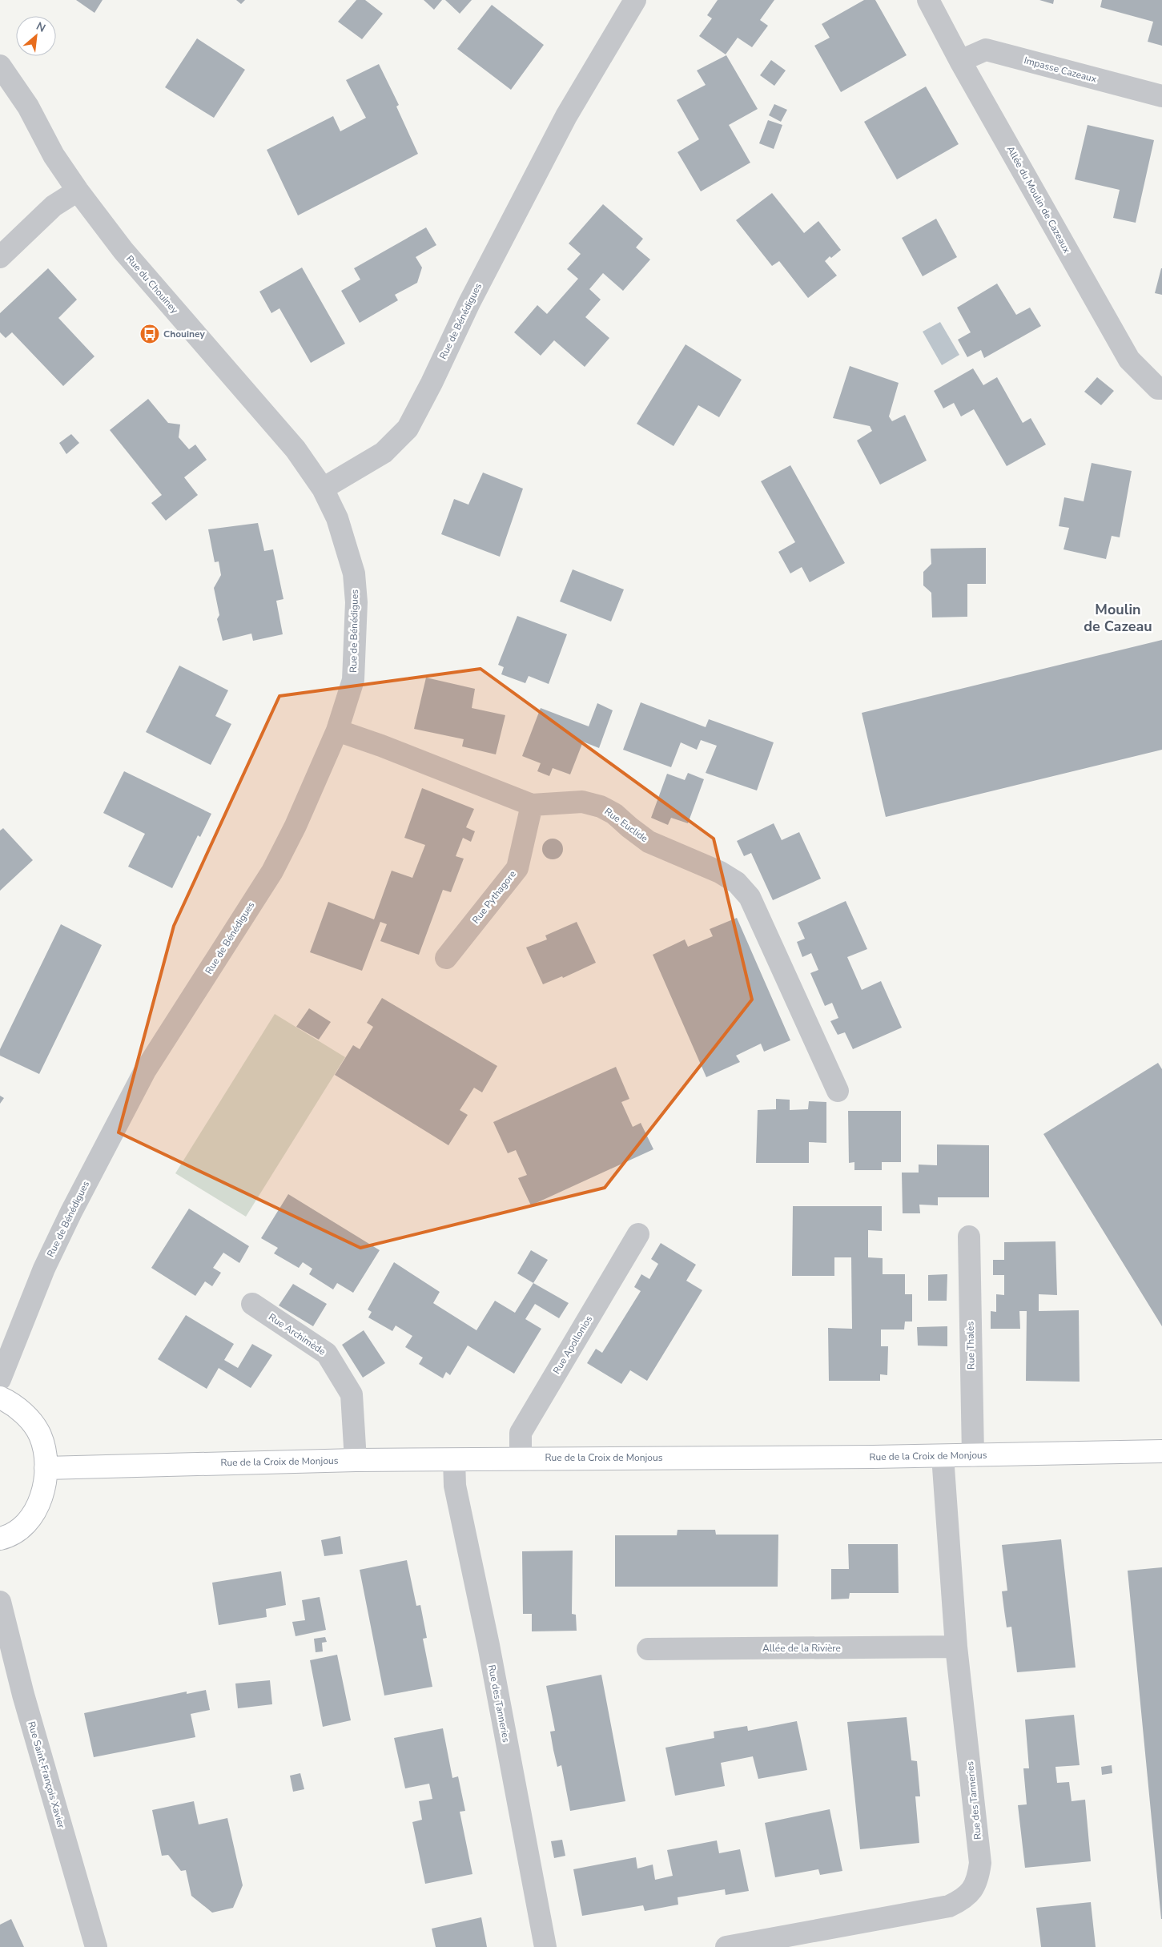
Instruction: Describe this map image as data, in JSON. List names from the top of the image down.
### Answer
{
  "streets": {
    "main road": ["Rue de la Croix de Monjous"],
    "street": [
      "Impasse Cazeaux",
      "Allée du Moulin de Cazeaux",
      "Rue du Chouiney",
      "Rue de Bénédigues",
      "Rue Euclide",
      "Rue Pythagore",
      "Rue Archimède",
      "Rue Apollonios",
      "Rue Thalès",
      "Allée de la Rivière",
      "Rue des Tanneries",
      "Rue Saint-François Xavier"
    ]
  },
  "crossings": [
    ["Impasse Cazeaux", "Allée du Moulin de Cazeaux"],
    ["Rue du Chouiney", "Rue de Bénédigues"],
    ["Rue de Bénédigues", "Rue Euclide"],
    ["Rue Euclide", "Rue Pythagore"],
    ["Rue Archimède", "Rue de la Croix de Monjous"],
    ["Rue Apollonios", "Rue de la Croix de Monjous"],
    ["Rue Thalès", "Rue de la Croix de Monjous"],
    ["Rue de la Croix de Monjous", "Rue des Tanneries"],
    ["Allée de la Rivière", "Rue des Tanneries"]
  ],
  "districts": ["Moulin de Cazeau"],
  "places": {
    "bus stop": ["Chouiney"]
  },
  "north": "top right"
}
